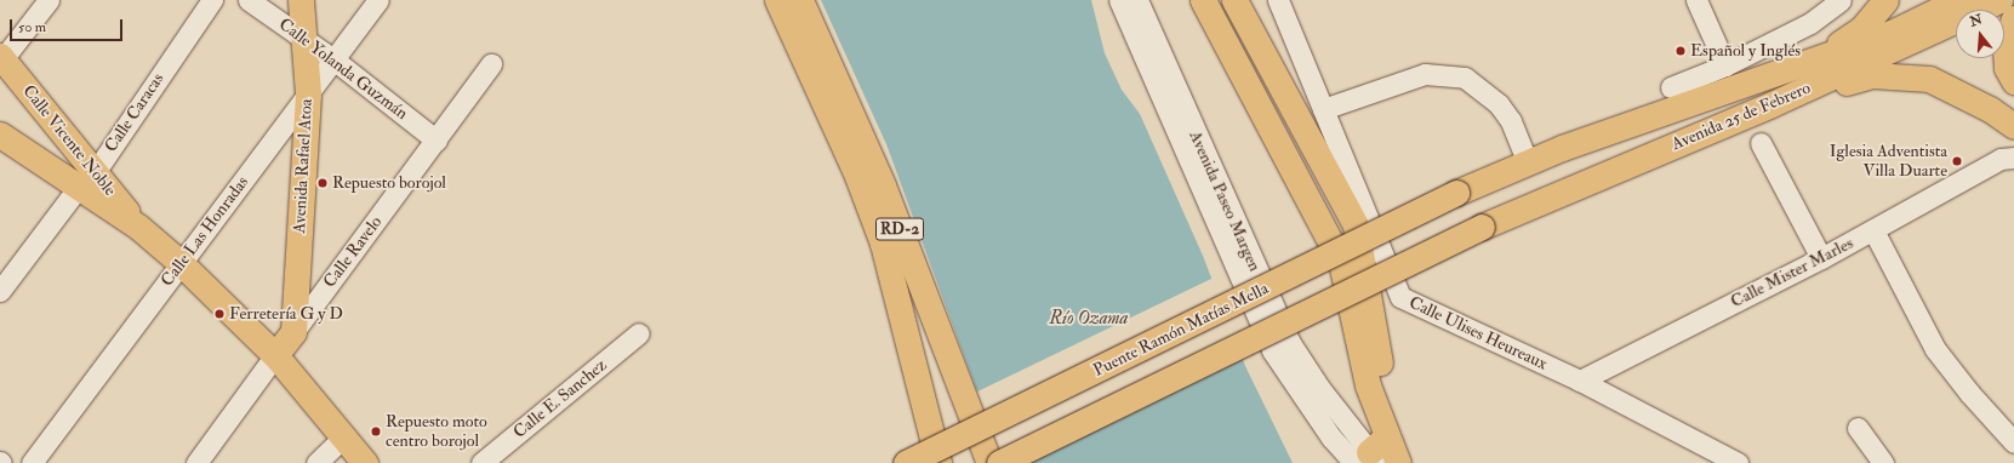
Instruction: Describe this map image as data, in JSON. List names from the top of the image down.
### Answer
{
  "streets": {
    "main road": [
      "Avenida 25 de Febrero",
      "Calle Vicente Noble",
      "Avenida Rafael Atoa",
      "RD-2",
      "Calle Ravelo",
      "Puente Ramón Matías Mella"
    ],
    "street": [
      "Calle Yolanda Guzmán",
      "Calle Caracas",
      "Avenida Paseo Margen",
      "Calle Las Honradas",
      "Calle Mister Marles",
      "Calle Ulises Heureaux",
      "Calle E. Sanchez"
    ]
  },
  "crossings": [
    ["Calle Yolanda Guzmán", "Avenida Rafael Atoa"],
    ["Calle Yolanda Guzmán", "Calle Las Honradas"],
    ["Calle Yolanda Guzmán", "Calle Ravelo"],
    ["Calle Caracas", "Calle Vicente Noble"],
    ["Avenida 25 de Febrero", "Puente Ramón Matías Mella"],
    ["Avenida Rafael Atoa", "Calle Las Honradas"],
    ["Avenida Rafael Atoa", "Calle Ravelo"],
    ["Calle Mister Marles", "Calle Ulises Heureaux"]
  ],
  "water": ["Río Ozama"],
  "places": [
    "Español y Inglés",
    "Iglesia Adventista Villa Duarte",
    "Repuesto borojol",
    "Ferretería G y D",
    "Repuesto moto centro borojol"
  ],
  "scale_bar": "50 m",
  "north": "top"
}
